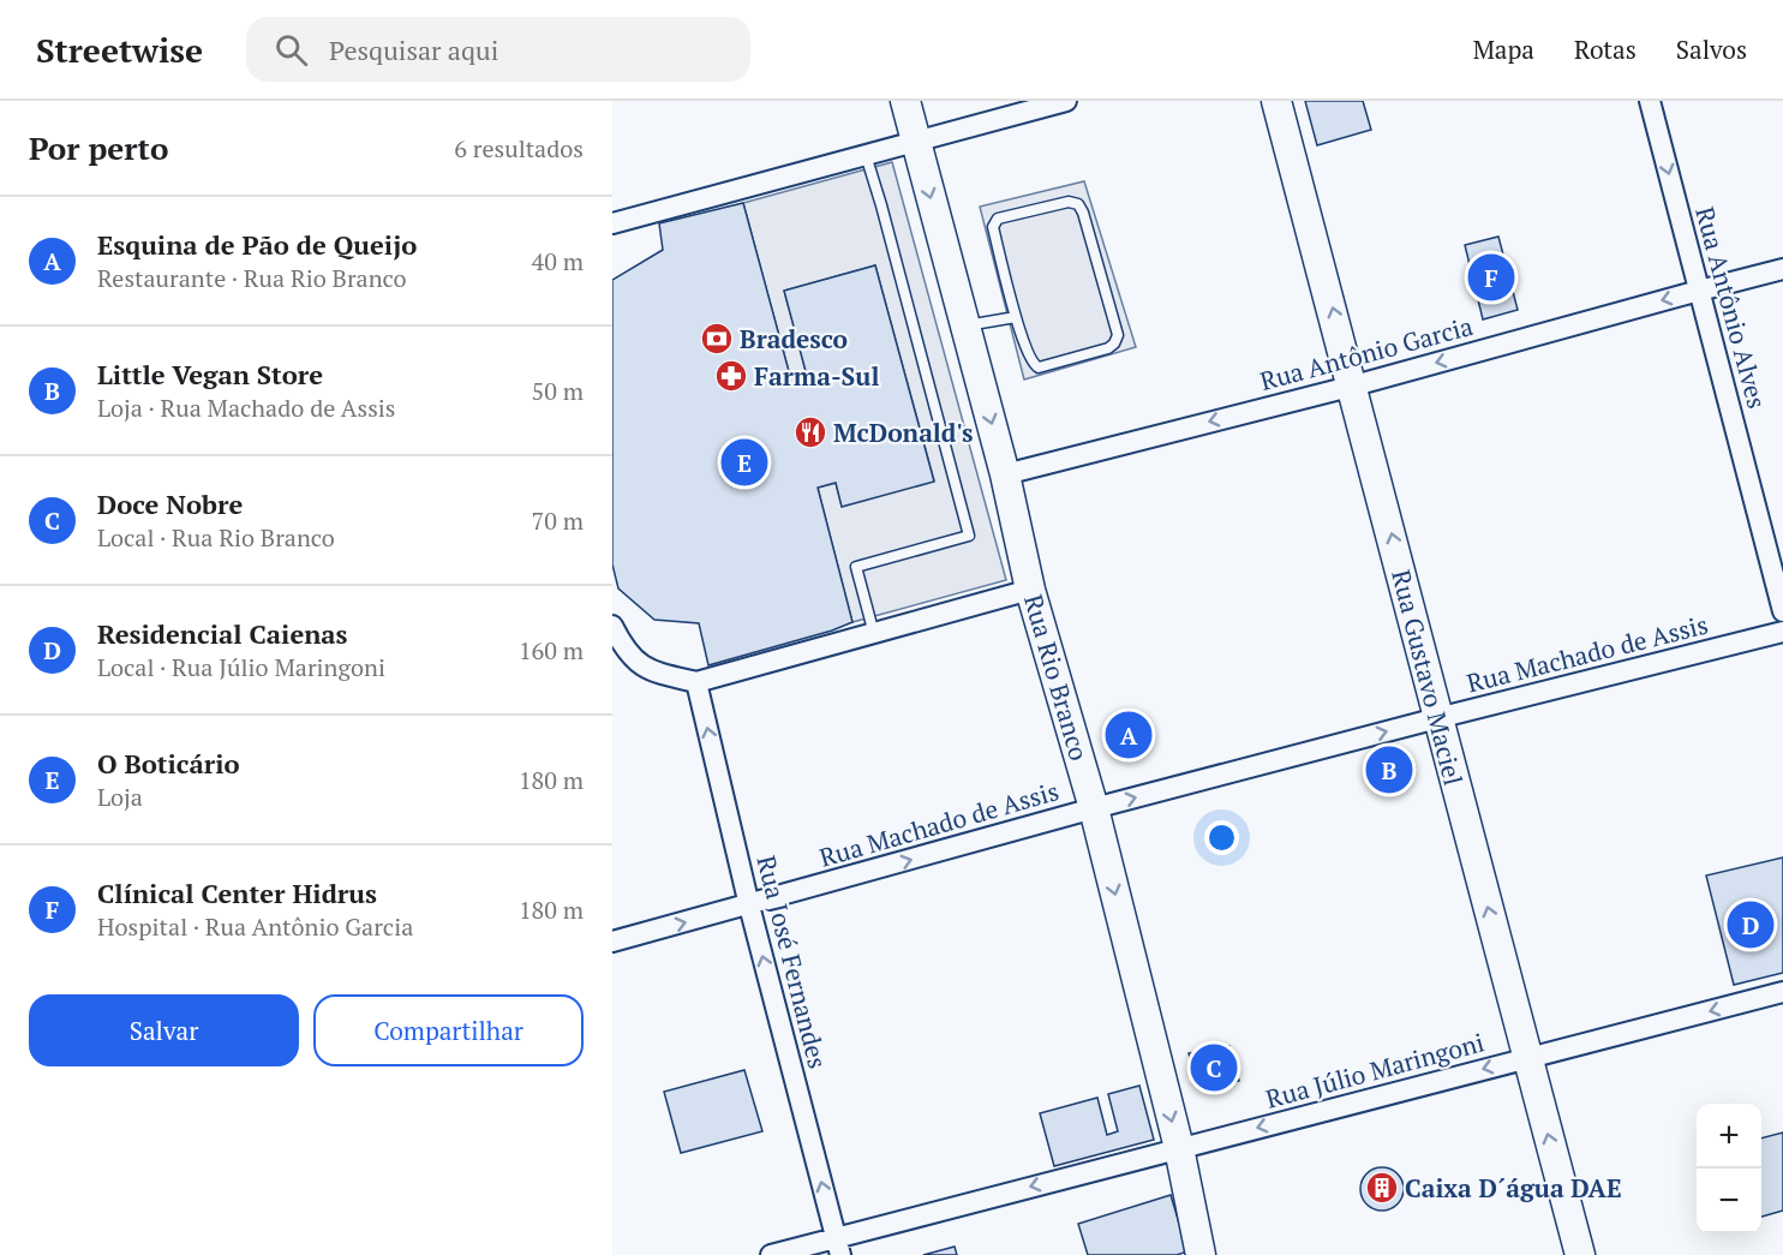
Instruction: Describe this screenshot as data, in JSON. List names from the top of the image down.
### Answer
{
  "streets": {
    "street": [
      "Rua Antônio Alves",
      "Rua Antônio Garcia",
      "Rua Machado de Assis",
      "Rua Rio Branco",
      "Rua Gustavo Maciel",
      "Rua José Fernandes",
      "Rua Júlio Maringoni"
    ]
  },
  "crossings": [
    ["Rua Antônio Alves", "Rua Antônio Garcia"],
    ["Rua Antônio Garcia", "Rua Rio Branco"],
    ["Rua Antônio Garcia", "Rua Gustavo Maciel"],
    ["Rua Machado de Assis", "Rua Rio Branco"],
    ["Rua Machado de Assis", "Rua Gustavo Maciel"],
    ["Rua Machado de Assis", "Rua José Fernandes"],
    ["Rua Rio Branco", "Rua Júlio Maringoni"],
    ["Rua Gustavo Maciel", "Rua Júlio Maringoni"],
    ["Rua José Fernandes", "Rua Júlio Maringoni"]
  ],
  "one_way": [
    "Rua Antônio Alves",
    "Rua Antônio Garcia",
    "Rua Machado de Assis",
    "Rua Rio Branco",
    "Rua Gustavo Maciel",
    "Rua José Fernandes",
    "Rua Júlio Maringoni"
  ],
  "places": {
    "bank": ["Bradesco"],
    "pharmacy": ["Farma-Sul"],
    "restaurant": ["McDonald's"],
    "building": ["Caixa D´água DAE"]
  },
  "page": {
    "header": "Streetwise",
    "search": "Pesquisar aqui",
    "nav": ["Mapa", "Rotas", "Salvos"],
    "heading": ["Por perto", "6 resultados"],
    "list": [
      {
        "mark": "A",
        "name": "Esquina de Pão de Queijo",
        "note": "Restaurante · Rua Rio Branco",
        "value": "40 m"
      },
      {
        "mark": "B",
        "name": "Little Vegan Store",
        "note": "Loja · Rua Machado de Assis",
        "value": "50 m"
      },
      {
        "mark": "C",
        "name": "Doce Nobre",
        "note": "Local · Rua Rio Branco",
        "value": "70 m"
      },
      {
        "mark": "D",
        "name": "Residencial Caienas",
        "note": "Local · Rua Júlio Maringoni",
        "value": "160 m"
      },
      {
        "mark": "E",
        "name": "O Boticário",
        "note": "Loja",
        "value": "180 m"
      },
      {
        "mark": "F",
        "name": "Clínical Center Hidrus",
        "note": "Hospital · Rua Antônio Garcia",
        "value": "180 m"
      }
    ],
    "pins": [
      "F",
      "E",
      "A",
      "B",
      "D",
      "C"
    ],
    "buttons": ["Salvar", "Compartilhar"],
    "map_buttons": ["+", "−"]
  }
}
